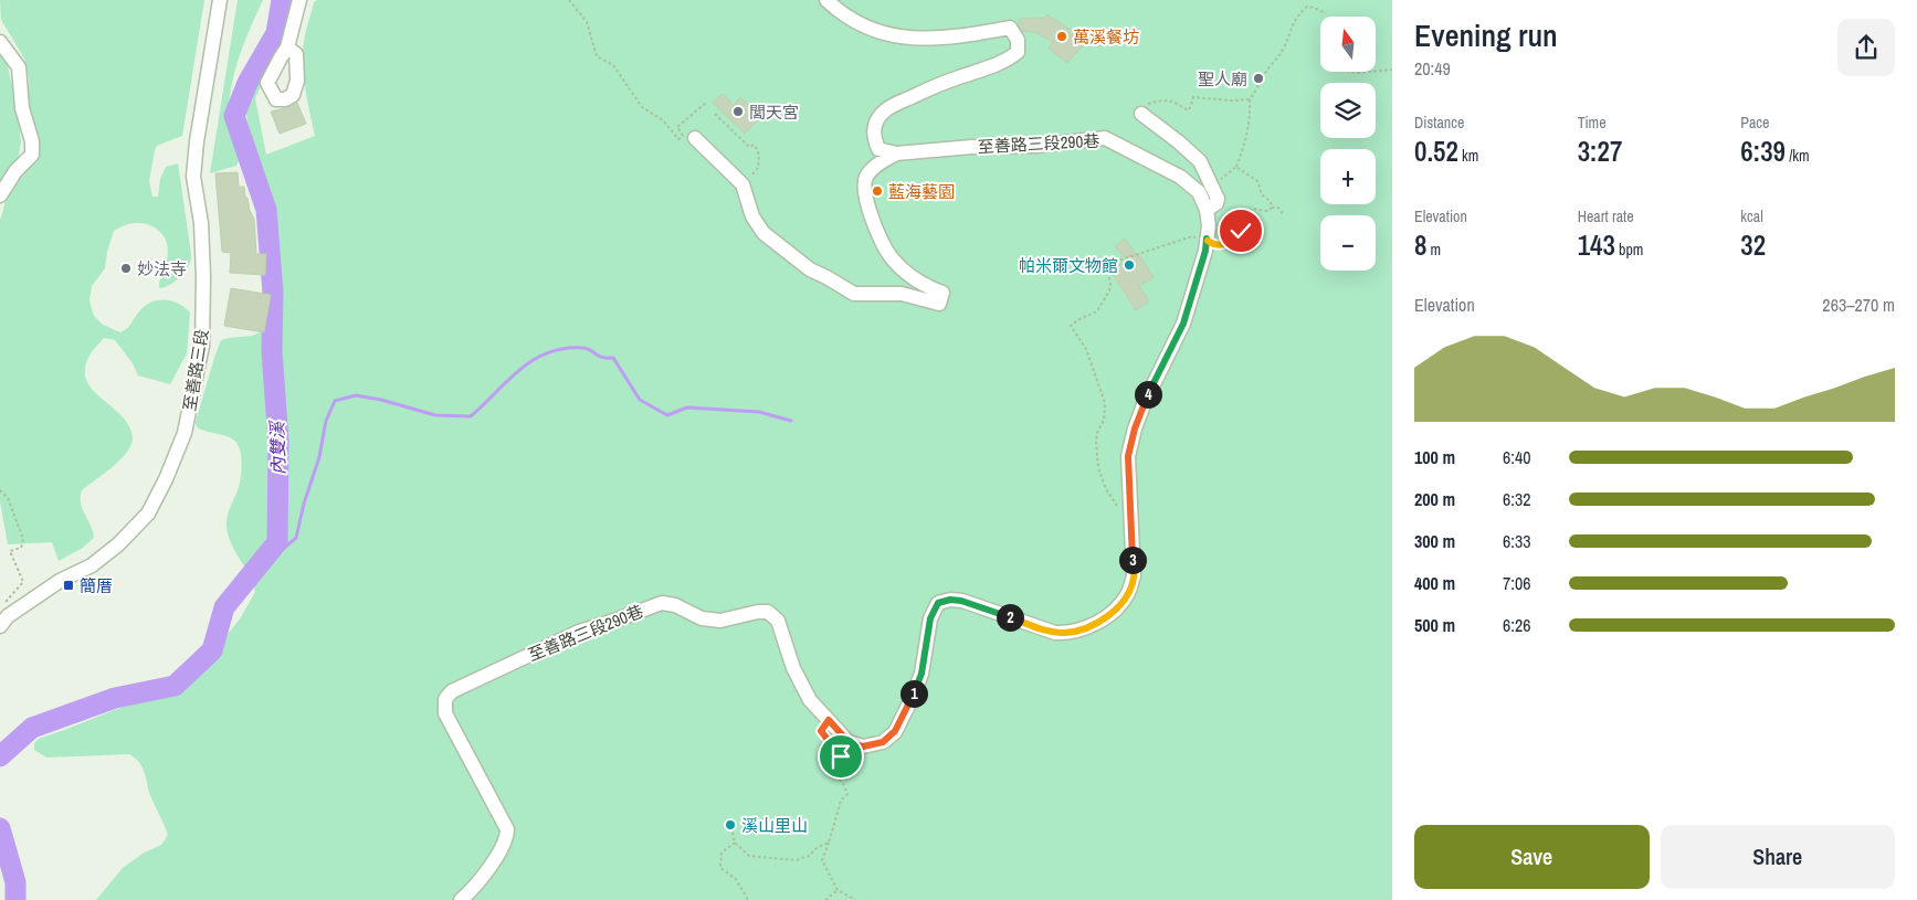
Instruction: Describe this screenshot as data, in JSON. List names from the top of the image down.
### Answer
{
  "streets": {
    "street": ["至善路三段290巷", "至善路三段"]
  },
  "water": ["內雙溪"],
  "places": {
    "other": [
      "萬溪餐坊",
      "聖人廟",
      "閭天宮",
      "藍海藝園",
      "帕米爾文物館",
      "妙法寺",
      "溪山里山"
    ],
    "transit": ["簡厝"]
  },
  "north": "top",
  "page": {
    "heading": ["Evening run", "20:49"],
    "map_buttons": ["+", "−"],
    "stats": [
      ["Distance", "0.52 km"],
      ["Time", "3:27"],
      ["Pace", "6:39 /km"],
      ["Elevation", "8 m"],
      ["Heart rate", "143 bpm"],
      ["kcal", "32"]
    ],
    "chart": ["Elevation", "263–270 m"],
    "pins": [
      "4",
      "3",
      "2",
      "1"
    ],
    "list": [
      {
        "name": "100 m",
        "note": "6:40"
      },
      {
        "name": "200 m",
        "note": "6:32"
      },
      {
        "name": "300 m",
        "note": "6:33"
      },
      {
        "name": "400 m",
        "note": "7:06"
      },
      {
        "name": "500 m",
        "note": "6:26"
      }
    ],
    "buttons": ["Save", "Share"]
  }
}
